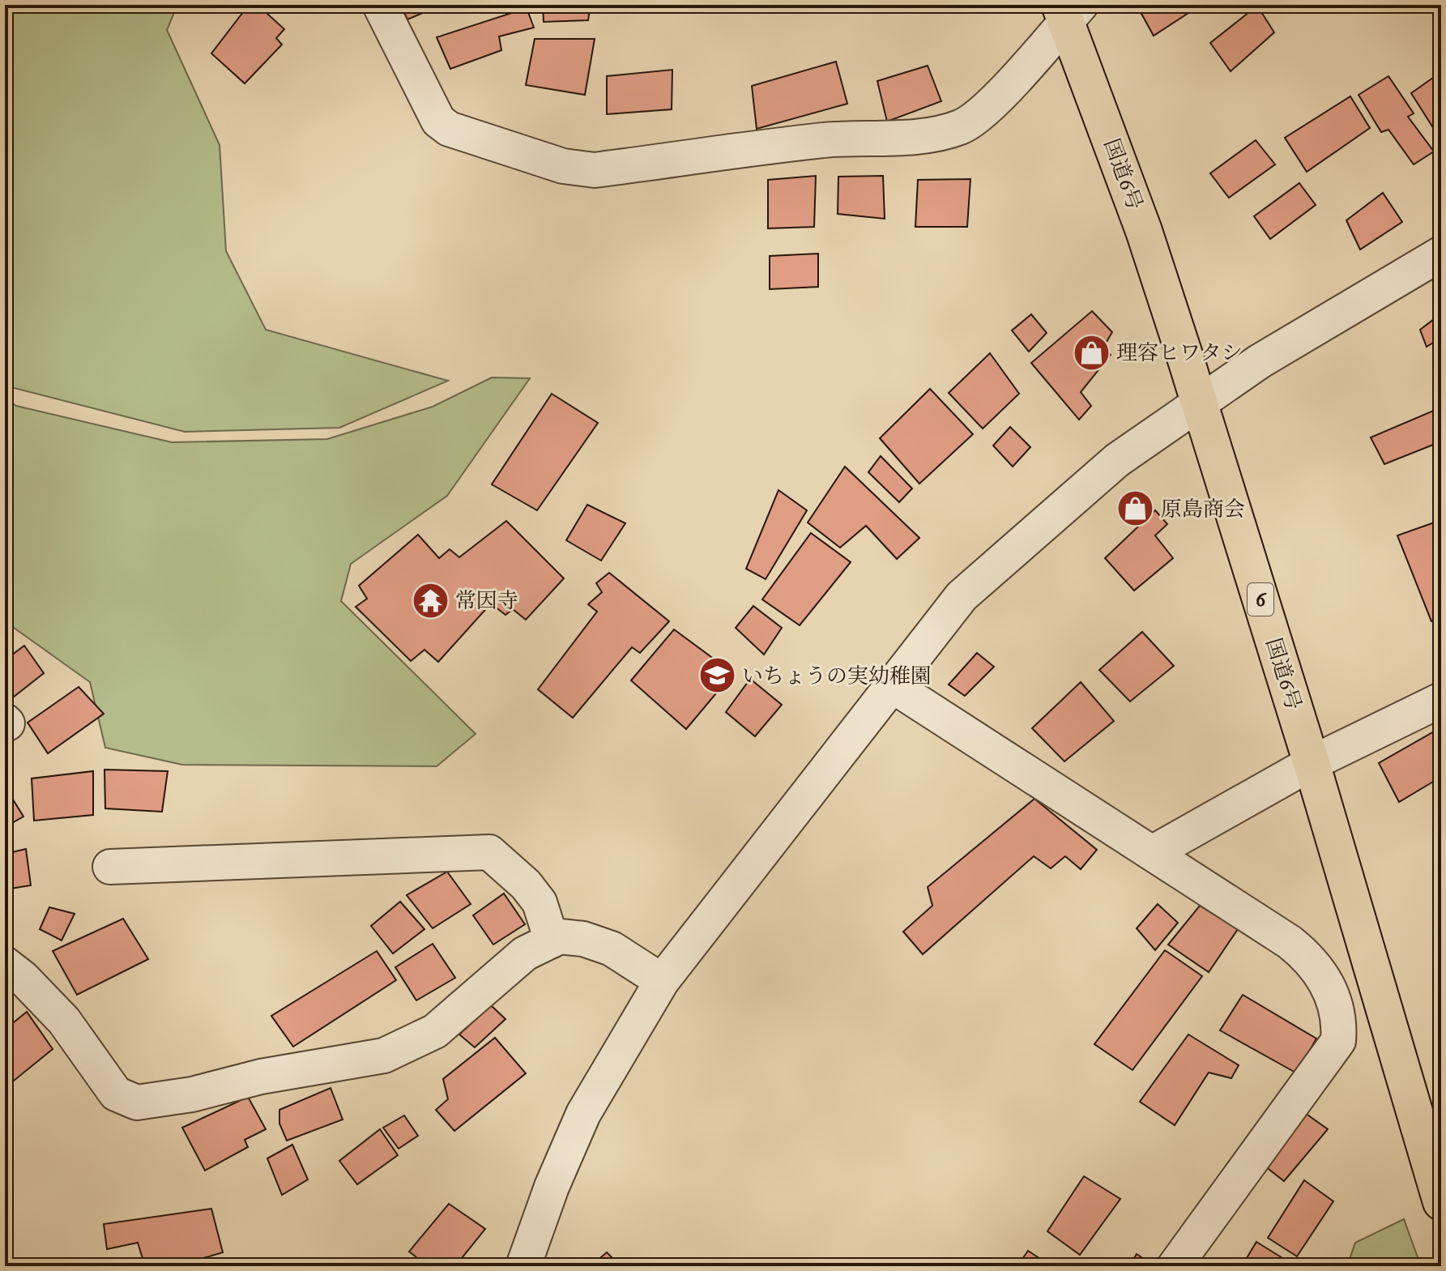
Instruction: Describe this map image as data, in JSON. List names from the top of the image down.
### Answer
{
  "streets": {
    "highway": ["国道6号", "6"]
  },
  "places": {
    "shop": ["理容ヒワタシ", "原島商会"],
    "temple": ["常因寺"],
    "school or university": ["いちょうの実幼稚園"]
  }
}
